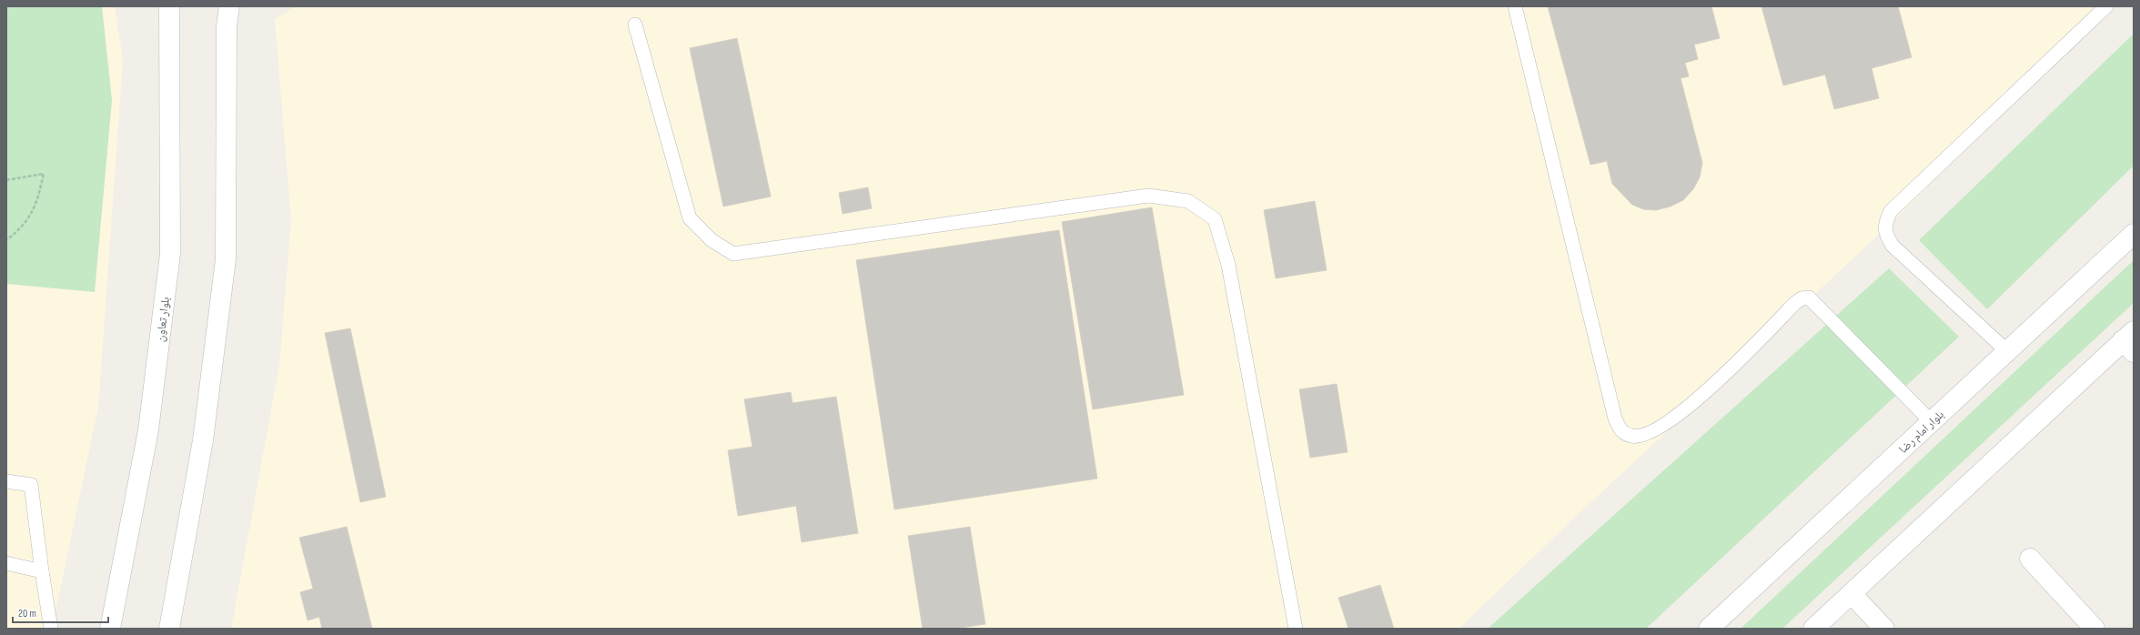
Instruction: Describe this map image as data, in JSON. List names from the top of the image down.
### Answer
{
  "streets": {
    "main road": ["بلوار تعاون", "بلوار امام رضا"]
  },
  "scale_bar": "20 m"
}
